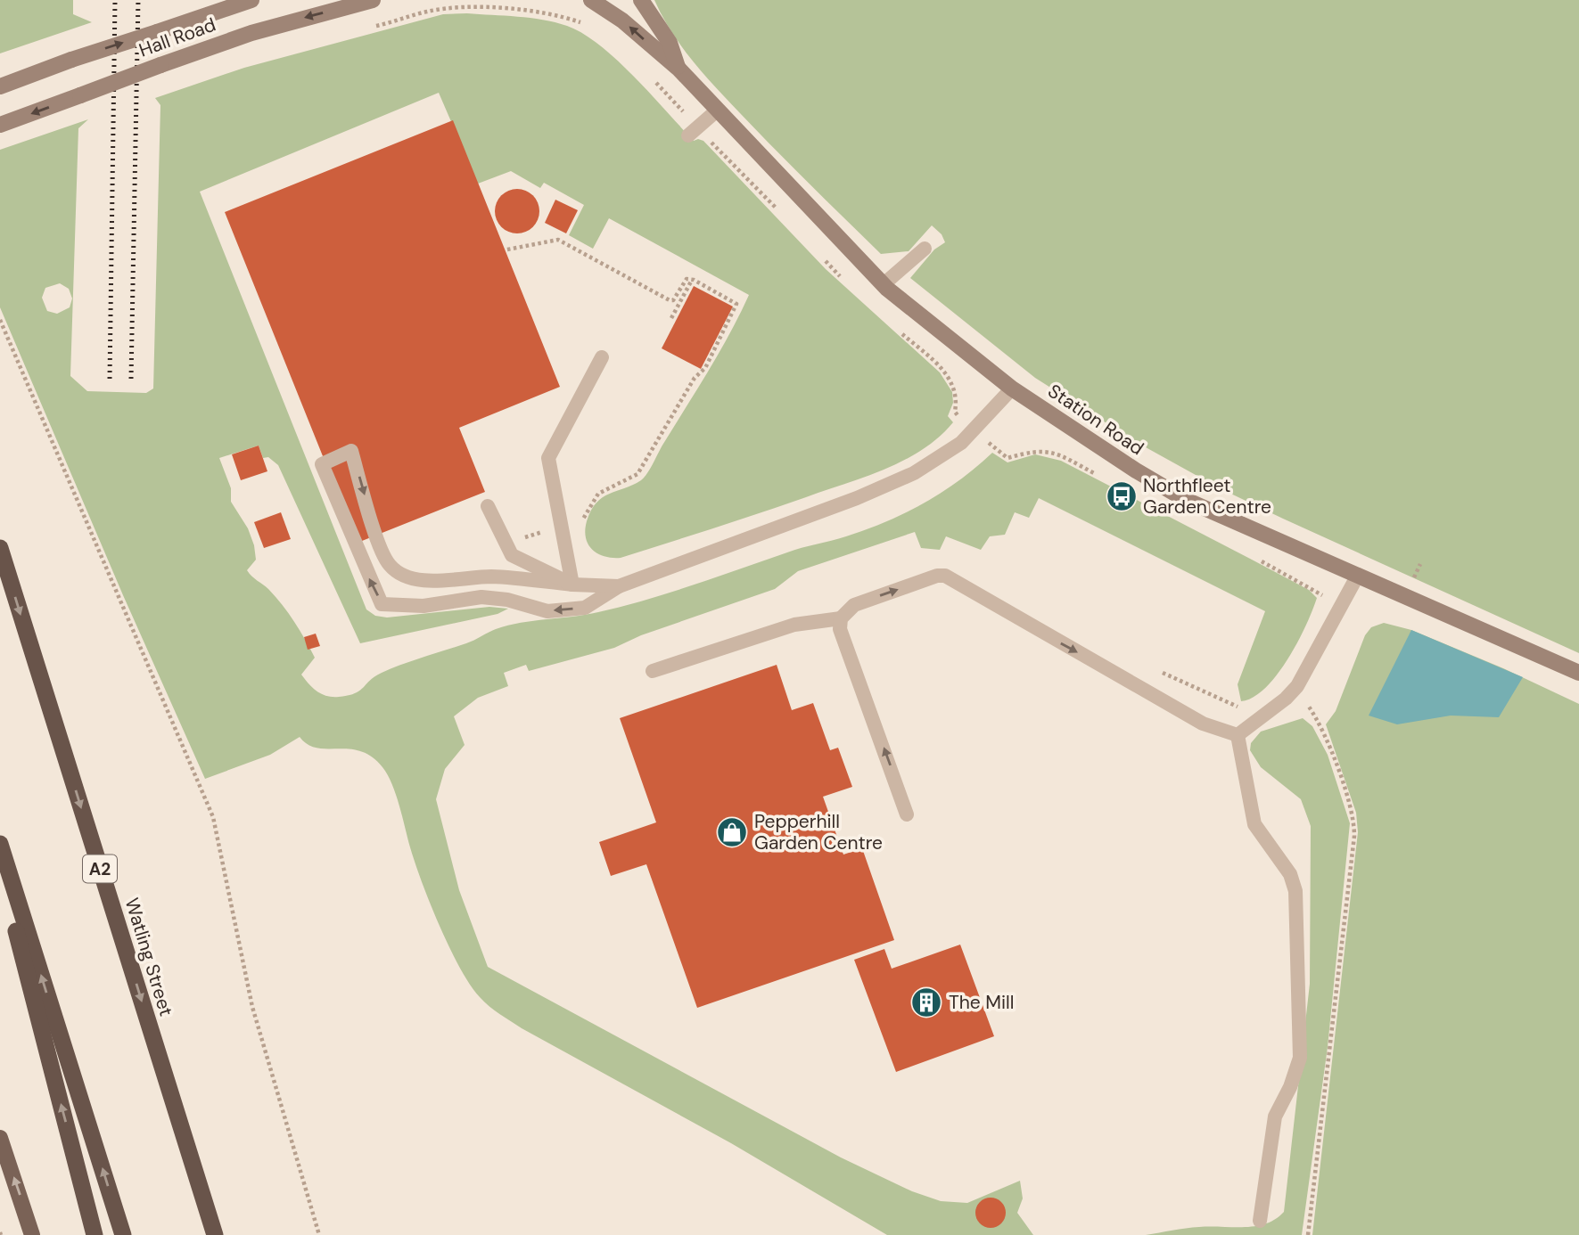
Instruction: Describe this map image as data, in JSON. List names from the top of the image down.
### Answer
{
  "streets": {
    "highway": ["A2", "Watling Street"],
    "main road": ["Hall Road", "Station Road"]
  },
  "places": {
    "bus stop": ["Northfleet Garden Centre"],
    "shop": ["Pepperhill Garden Centre"],
    "building": ["The Mill"]
  }
}
